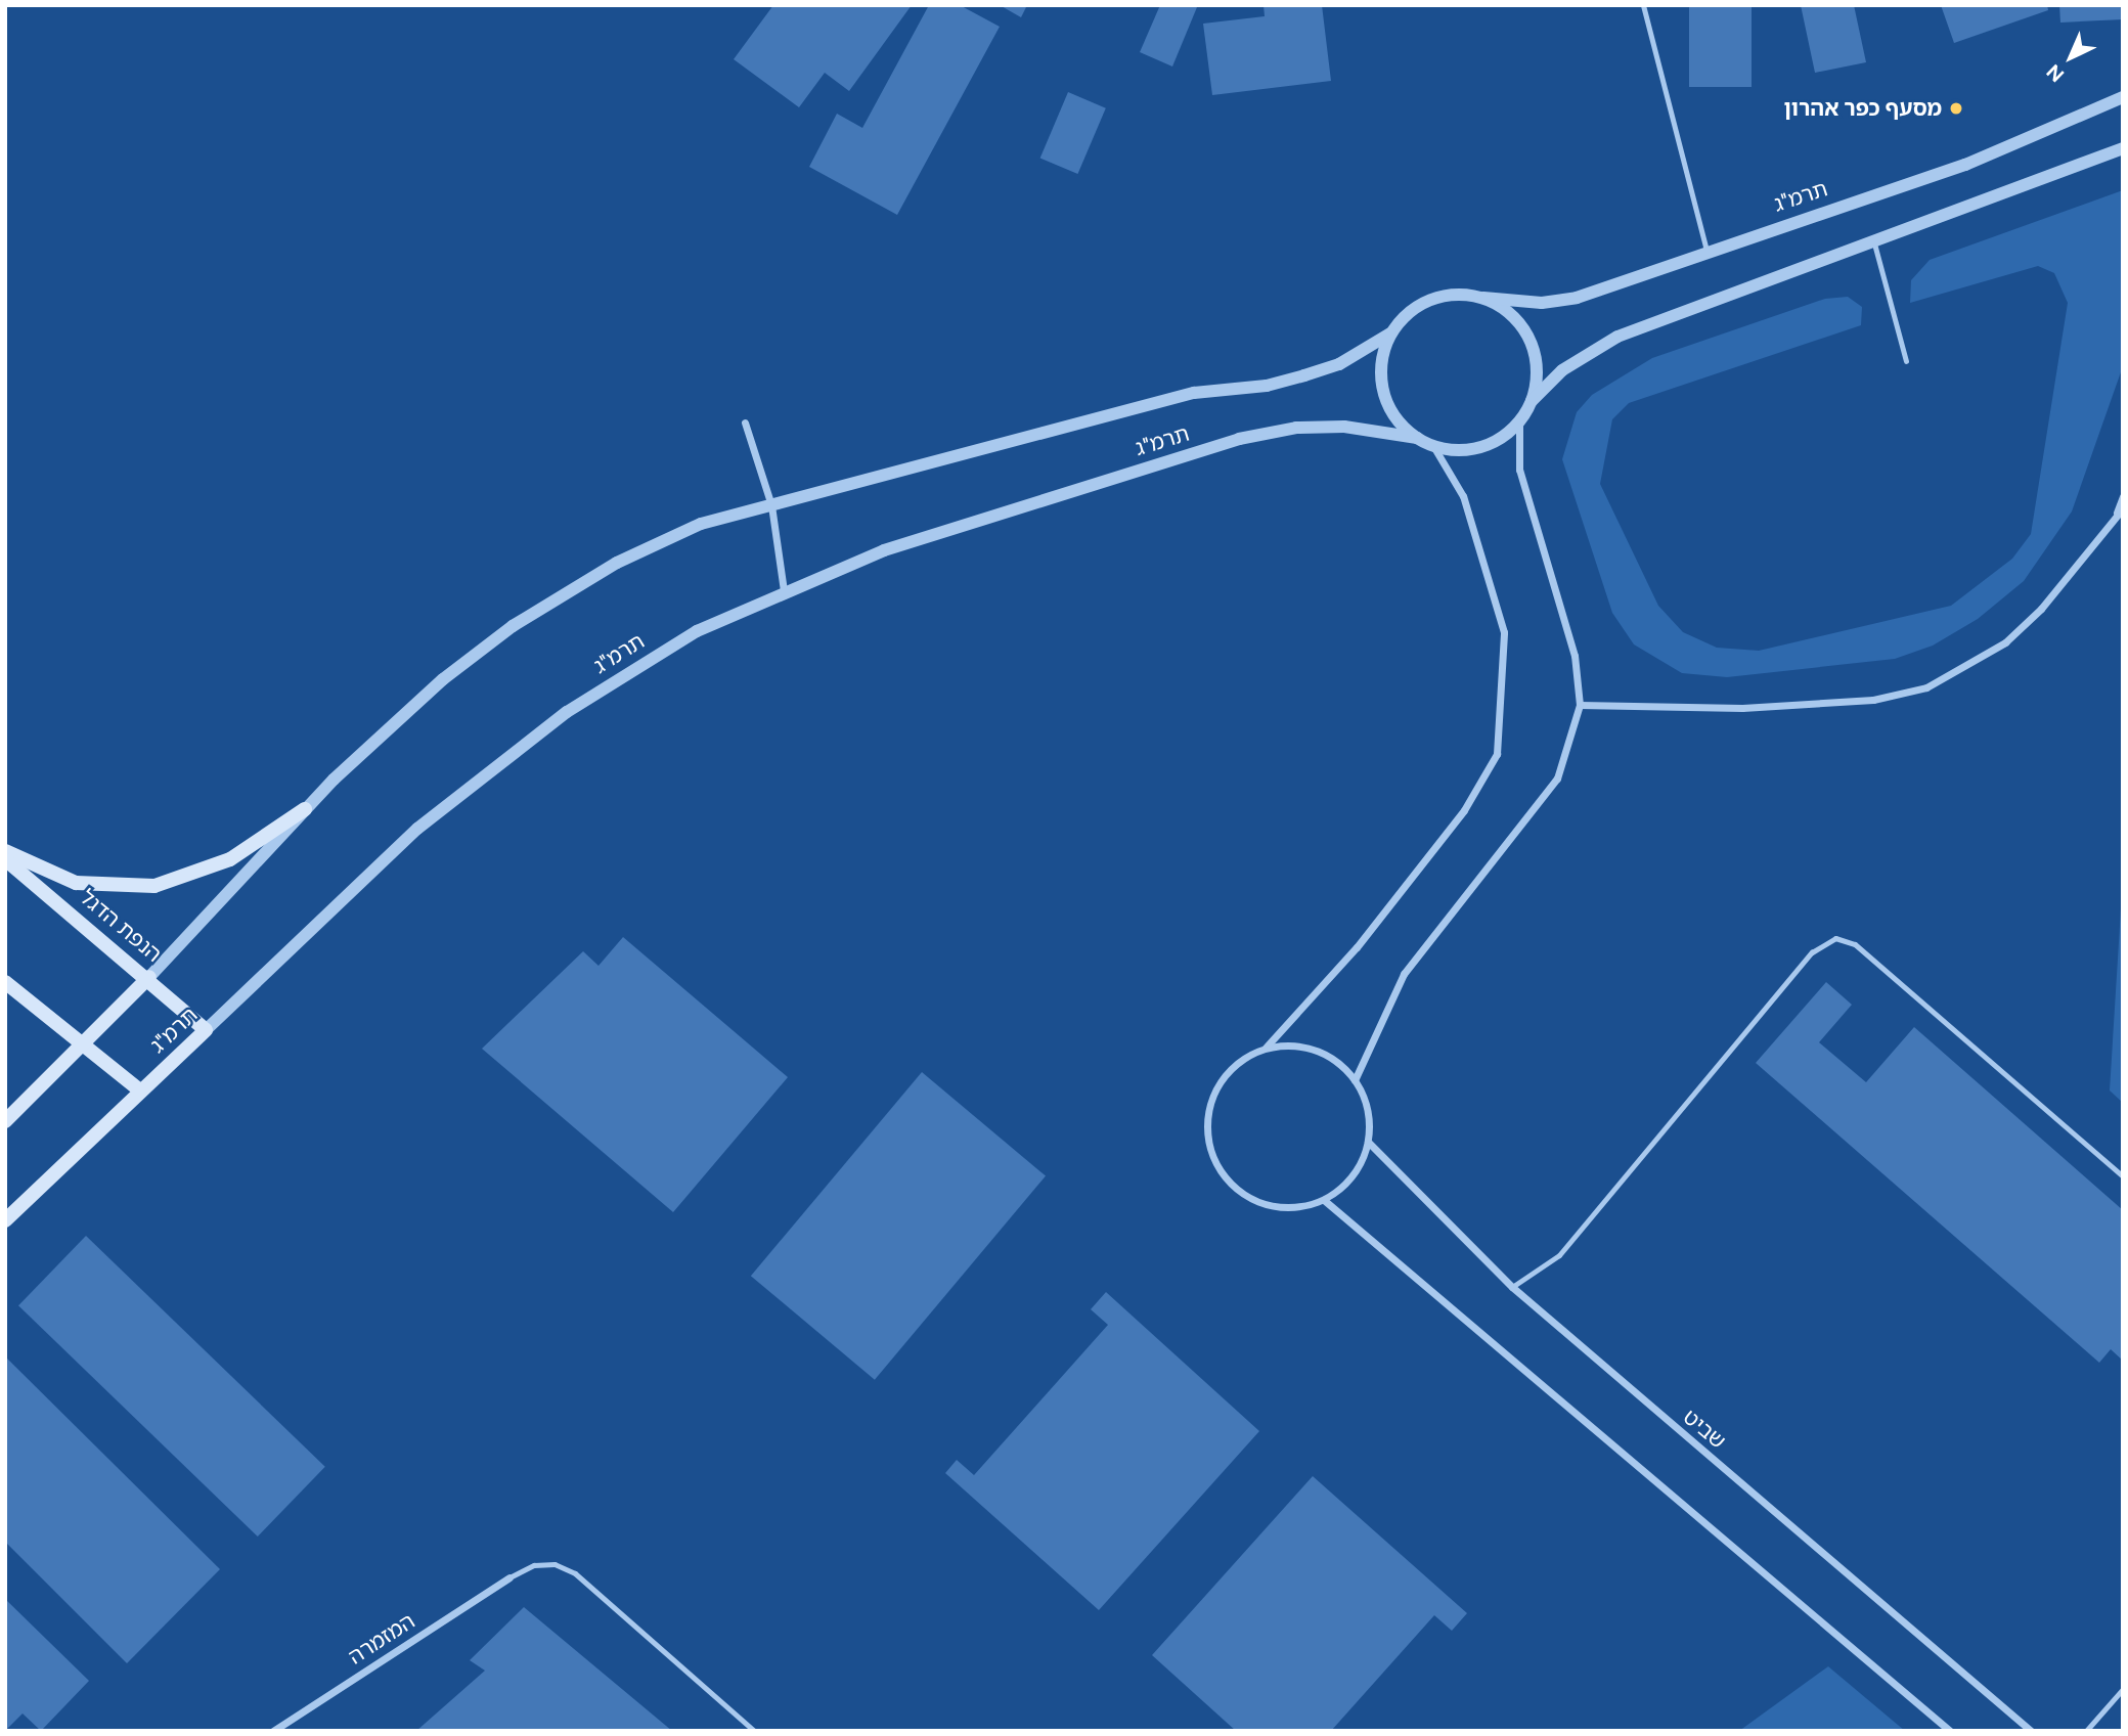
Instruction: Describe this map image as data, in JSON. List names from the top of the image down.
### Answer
{
  "streets": {
    "main road": ["תרמ\"ג", "הנפת הדגל"],
    "street": ["שביט", "המזמרה"]
  },
  "crossings": [
    ["תרמ\"ג", "הנפת הדגל"]
  ],
  "places": ["מסעף כפר אהרון"],
  "north": "bottom left"
}
